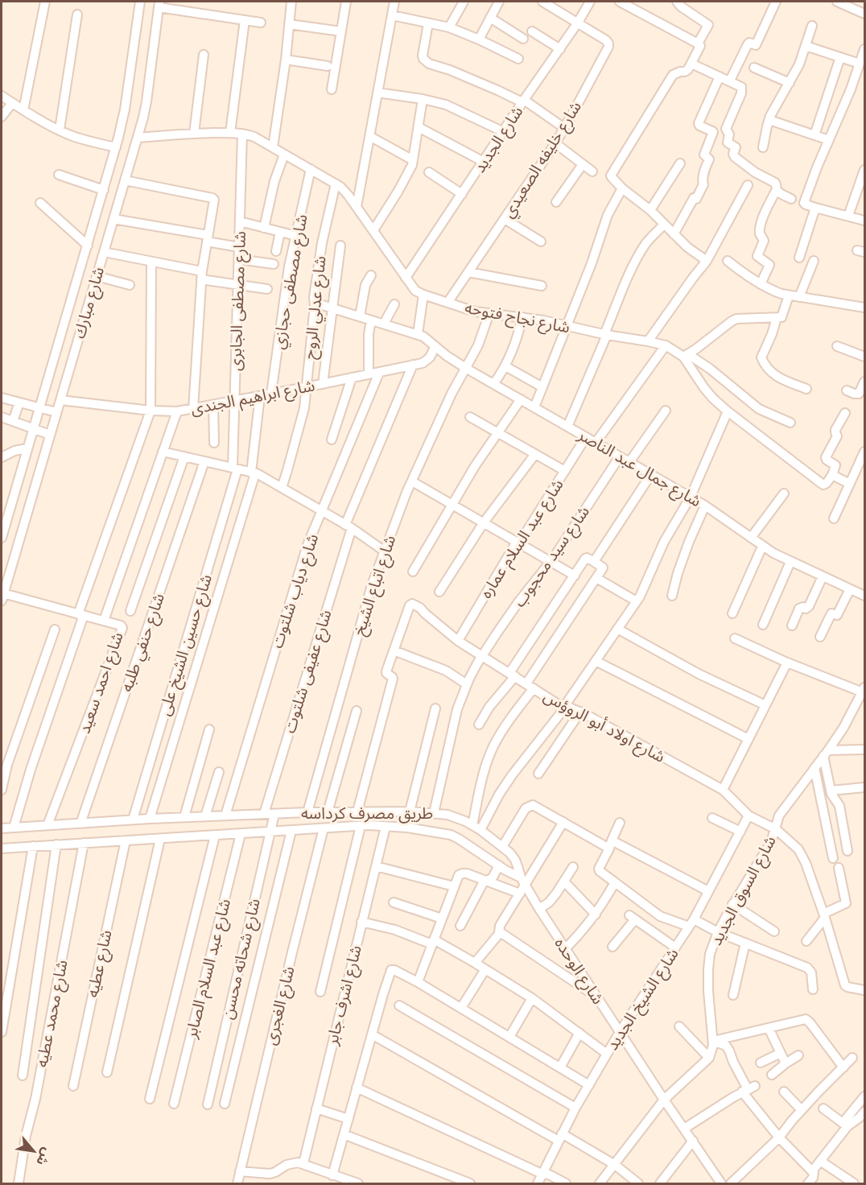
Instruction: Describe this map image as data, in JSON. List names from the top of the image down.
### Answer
{
  "streets": {
    "street": [
      "شارع الجديد",
      "شارع خليفه الصعيدي",
      "شارع مصطفى حجازي",
      "شارع مصطفى الجابرى",
      "شارع مبارك",
      "شارع عدلي الروح",
      "شارع نجاح فتوحه",
      "شارع ابراهيم الجندى",
      "شارع جمال عبد الناصر",
      "شارع عبد السلام عماره",
      "شارع سيد محجوب",
      "شارع اتباع الشيخ",
      "شارع دياب شلتوت",
      "شارع حنفي طلبه",
      "شارع حسين الشيخ على",
      "شارع عفيفى شلتوت",
      "شارع احمد سعيد",
      "شارع اولاد أبو الروؤس",
      "طريق مصرف كرداسه",
      "شارع السوق الجديد",
      "شارع شحاته محسن",
      "شارع عطيه",
      "شارع عبد السلام الصابر",
      "شارع الوحده",
      "شارع اشرف جابر",
      "شارع الشيخ الجديد",
      "شارع الغجرى",
      "شارع محمد عطيه"
    ]
  },
  "crossings": [
    ["شارع الجديد", "شارع خليفه الصعيدي"],
    ["شارع الجديد", "شارع نجاح فتوحه"],
    ["شارع خليفه الصعيدي", "شارع نجاح فتوحه"],
    ["شارع مصطفى حجازي", "شارع نجاح فتوحه"],
    ["شارع مصطفى حجازي", "شارع ابراهيم الجندى"],
    ["شارع مصطفى الجابرى", "شارع نجاح فتوحه"],
    ["شارع مصطفى الجابرى", "شارع ابراهيم الجندى"],
    ["شارع مصطفى الجابرى", "شارع حسين الشيخ على"],
    ["شارع مبارك", "شارع نجاح فتوحه"],
    ["شارع مبارك", "شارع ابراهيم الجندى"],
    ["شارع مبارك", "شارع احمد سعيد"],
    ["شارع عدلي الروح", "شارع نجاح فتوحه"],
    ["شارع عدلي الروح", "شارع ابراهيم الجندى"],
    ["شارع عدلي الروح", "شارع جمال عبد الناصر"],
    ["شارع نجاح فتوحه", "شارع اتباع الشيخ"],
    ["شارع ابراهيم الجندى", "شارع جمال عبد الناصر"],
    ["شارع ابراهيم الجندى", "شارع دياب شلتوت"],
    ["شارع ابراهيم الجندى", "شارع عفيفى شلتوت"],
    ["شارع جمال عبد الناصر", "شارع عبد السلام عماره"],
    ["شارع جمال عبد الناصر", "شارع سيد محجوب"],
    ["شارع جمال عبد الناصر", "شارع اتباع الشيخ"],
    ["شارع عبد السلام عماره", "شارع اولاد أبو الروؤس"],
    ["شارع سيد محجوب", "شارع اولاد أبو الروؤس"],
    ["شارع سيد محجوب", "طريق مصرف كرداسه"],
    ["شارع اتباع الشيخ", "طريق مصرف كرداسه"],
    ["شارع دياب شلتوت", "طريق مصرف كرداسه"],
    ["شارع حنفي طلبه", "طريق مصرف كرداسه"],
    ["شارع حسين الشيخ على", "طريق مصرف كرداسه"],
    ["شارع عفيفى شلتوت", "طريق مصرف كرداسه"],
    ["شارع احمد سعيد", "طريق مصرف كرداسه"],
    ["شارع اولاد أبو الروؤس", "شارع السوق الجديد"],
    ["شارع اولاد أبو الروؤس", "شارع الشيخ الجديد"],
    ["طريق مصرف كرداسه", "شارع شحاته محسن"],
    ["طريق مصرف كرداسه", "شارع عطيه"],
    ["طريق مصرف كرداسه", "شارع عبد السلام الصابر"],
    ["طريق مصرف كرداسه", "شارع الوحده"],
    ["طريق مصرف كرداسه", "شارع اشرف جابر"],
    ["طريق مصرف كرداسه", "شارع الغجرى"],
    ["طريق مصرف كرداسه", "شارع محمد عطيه"],
    ["شارع الوحده", "شارع الشيخ الجديد"]
  ],
  "north": "bottom right"
}
